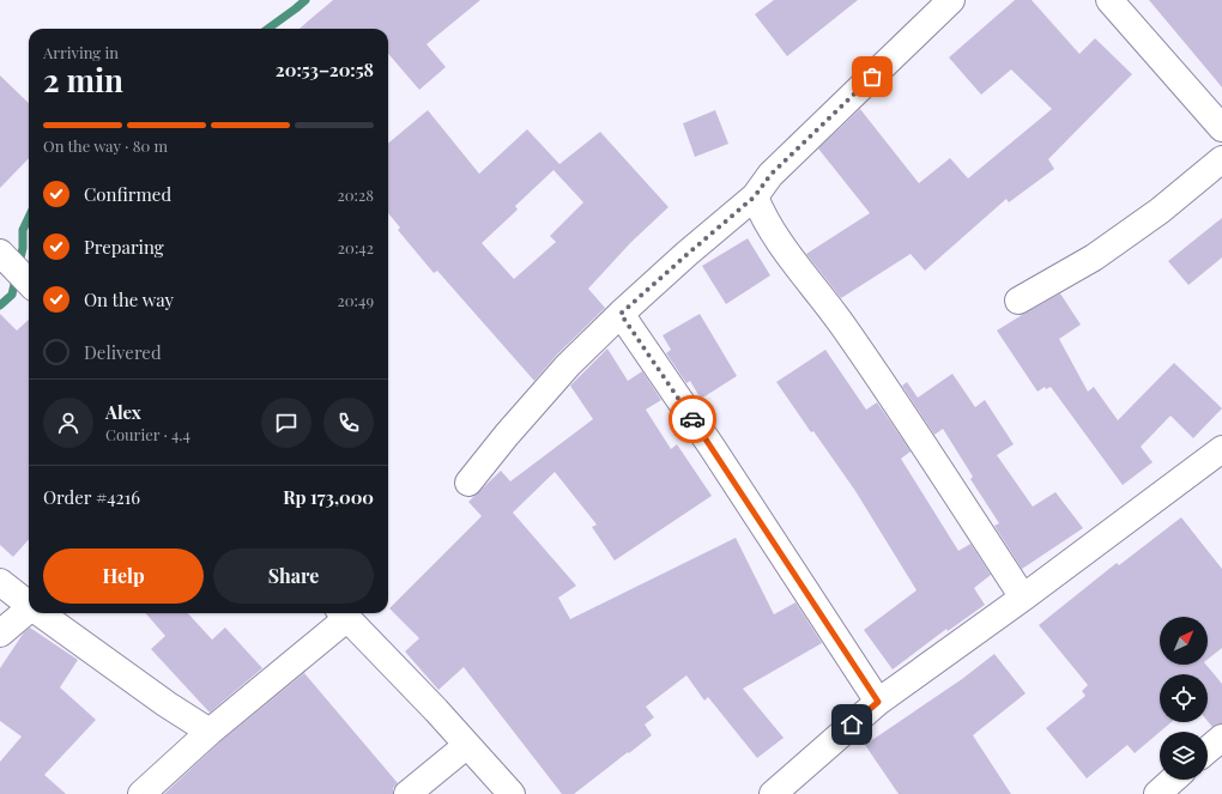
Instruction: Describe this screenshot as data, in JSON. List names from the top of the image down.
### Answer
{
  "north": "top right",
  "page": {
    "heading": ["2 min", "Arriving in", "20:53–20:58"],
    "panel": [
      "Alex",
      "Courier · 4.4",
      "Order #4216",
      "Rp 173,000"
    ],
    "bar": "On the way · 80 m",
    "list": [
      ["Confirmed", "20:28"],
      ["Preparing", "20:42"],
      ["On the way", "20:49"],
      "Delivered"
    ],
    "buttons": ["Help", "Share"]
  }
}
